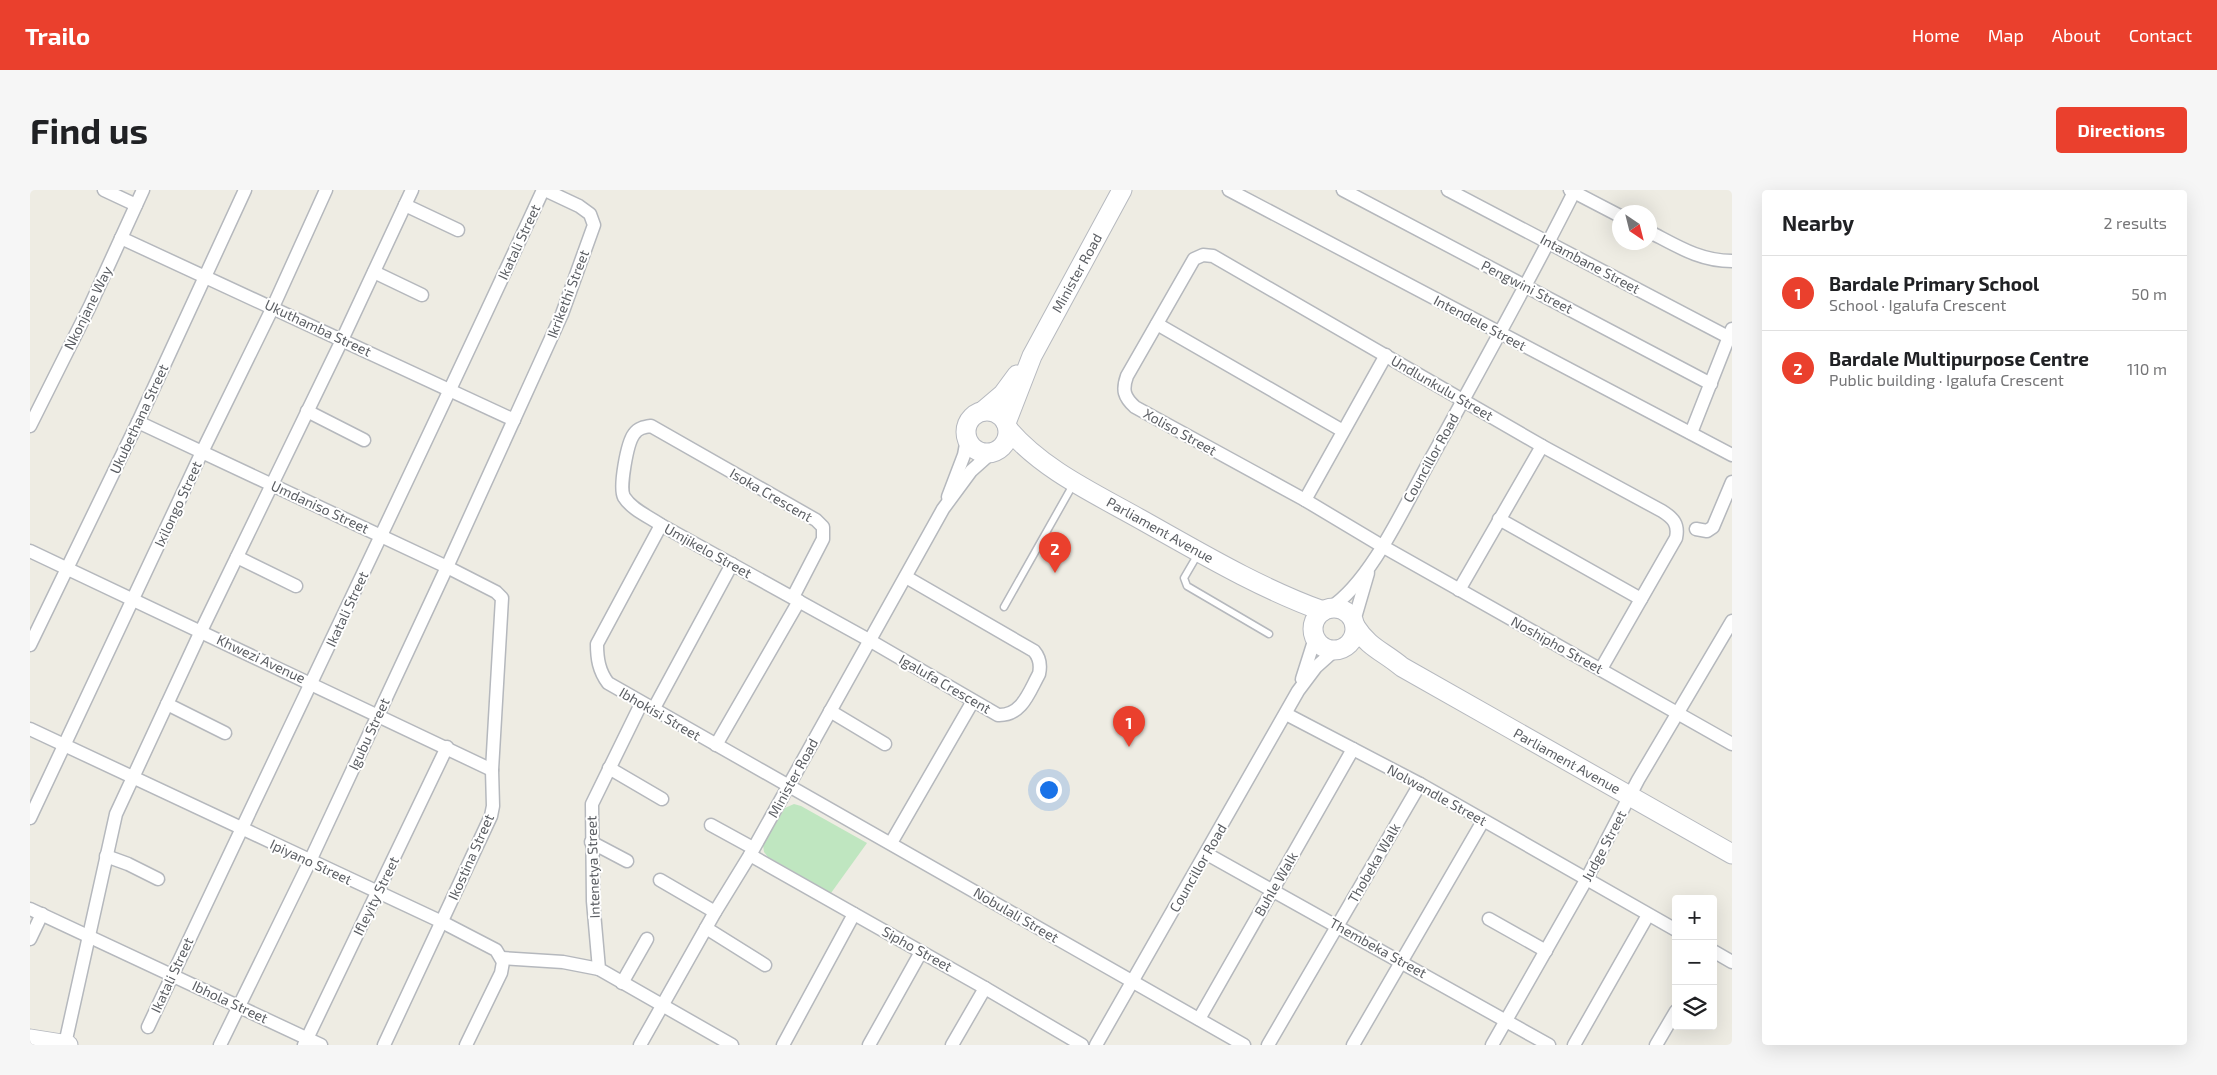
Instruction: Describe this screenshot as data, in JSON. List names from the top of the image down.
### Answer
{
  "streets": {
    "street": [
      "Ikatali Street",
      "Intambane Street",
      "Minister Road",
      "Pengwini Street",
      "Ikrikethi Street",
      "Nkonjane Way",
      "Intendele Street",
      "Ukuthamba Street",
      "Undlunkulu Street",
      "Ukubethana Street",
      "Xoliso Street",
      "Councillor Road",
      "Isoka Crescent",
      "Ixilongo Street",
      "Umdaniso Street",
      "Parliament Avenue",
      "Umjikelo Street",
      "Noshipho Street",
      "Khwezi Avenue",
      "Igalufa Crescent",
      "Ibhokisi Street",
      "Igubu Street",
      "Nolwandle Street",
      "Judge Street",
      "Ikostina Street",
      "Ipiyano Street",
      "Thobeka Walk",
      "Intenetya Street",
      "Buhle Walk",
      "Ifleyity Street",
      "Nobulali Street",
      "Thembeka Street",
      "Sipho Street",
      "Ibhola Street"
    ]
  },
  "crossings": [
    ["Ikatali Street", "Ikrikethi Street"],
    ["Ikatali Street", "Ukuthamba Street"],
    ["Ikatali Street", "Umdaniso Street"],
    ["Ikatali Street", "Khwezi Avenue"],
    ["Ikatali Street", "Ipiyano Street"],
    ["Ikatali Street", "Ibhola Street"],
    ["Intambane Street", "Councillor Road"],
    ["Minister Road", "Parliament Avenue"],
    ["Minister Road", "Umjikelo Street"],
    ["Minister Road", "Igalufa Crescent"],
    ["Minister Road", "Ibhokisi Street"],
    ["Minister Road", "Nobulali Street"],
    ["Minister Road", "Sipho Street"],
    ["Pengwini Street", "Councillor Road"],
    ["Ikrikethi Street", "Ukuthamba Street"],
    ["Ikrikethi Street", "Igubu Street"],
    ["Nkonjane Way", "Ukuthamba Street"],
    ["Intendele Street", "Councillor Road"],
    ["Ukuthamba Street", "Ukubethana Street"],
    ["Ukuthamba Street", "Ixilongo Street"],
    ["Ukuthamba Street", "Igubu Street"],
    ["Undlunkulu Street", "Xoliso Street"],
    ["Undlunkulu Street", "Councillor Road"],
    ["Ukubethana Street", "Umdaniso Street"],
    ["Ukubethana Street", "Khwezi Avenue"],
    ["Xoliso Street", "Councillor Road"],
    ["Xoliso Street", "Noshipho Street"],
    ["Councillor Road", "Parliament Avenue"],
    ["Councillor Road", "Noshipho Street"],
    ["Councillor Road", "Nolwandle Street"],
    ["Councillor Road", "Nobulali Street"],
    ["Councillor Road", "Thembeka Street"],
    ["Isoka Crescent", "Umjikelo Street"],
    ["Ixilongo Street", "Umdaniso Street"],
    ["Ixilongo Street", "Khwezi Avenue"],
    ["Ixilongo Street", "Ipiyano Street"],
    ["Umdaniso Street", "Igubu Street"],
    ["Umdaniso Street", "Ikostina Street"],
    ["Parliament Avenue", "Judge Street"],
    ["Umjikelo Street", "Igalufa Crescent"],
    ["Umjikelo Street", "Ibhokisi Street"],
    ["Umjikelo Street", "Intenetya Street"],
    ["Noshipho Street", "Judge Street"],
    ["Khwezi Avenue", "Igubu Street"],
    ["Khwezi Avenue", "Ikostina Street"],
    ["Khwezi Avenue", "Ifleyity Street"],
    ["Ibhokisi Street", "Intenetya Street"],
    ["Ibhokisi Street", "Nobulali Street"],
    ["Igubu Street", "Ipiyano Street"],
    ["Igubu Street", "Ibhola Street"],
    ["Nolwandle Street", "Judge Street"],
    ["Nolwandle Street", "Thobeka Walk"],
    ["Nolwandle Street", "Buhle Walk"],
    ["Judge Street", "Thembeka Street"],
    ["Ikostina Street", "Ipiyano Street"],
    ["Ipiyano Street", "Ifleyity Street"],
    ["Thobeka Walk", "Thembeka Street"],
    ["Buhle Walk", "Nobulali Street"],
    ["Buhle Walk", "Thembeka Street"],
    ["Ifleyity Street", "Ibhola Street"]
  ],
  "north": "bottom right",
  "page": {
    "header": "Trailo",
    "nav": [
      "Home",
      "Map",
      "About",
      "Contact"
    ],
    "buttons": "Directions",
    "title": "Find us",
    "heading": ["Nearby", "2 results"],
    "list": [
      {
        "mark": "1",
        "name": "Bardale Primary School",
        "note": "School · Igalufa Crescent",
        "value": "50 m"
      },
      {
        "mark": "2",
        "name": "Bardale Multipurpose Centre",
        "note": "Public building · Igalufa Crescent",
        "value": "110 m"
      }
    ],
    "pins": ["2", "1"],
    "map_buttons": ["+", "−"]
  }
}
